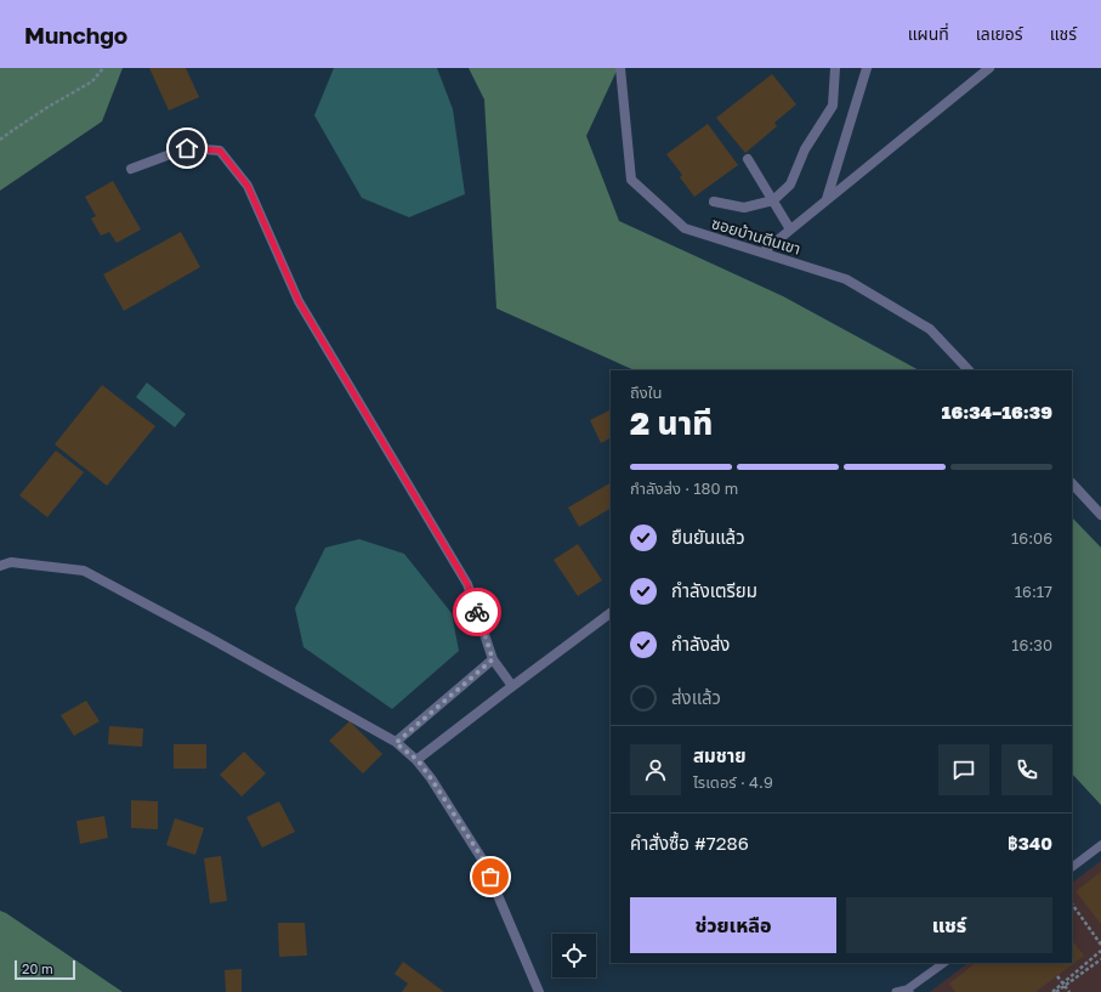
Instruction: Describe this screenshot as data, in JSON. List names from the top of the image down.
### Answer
{
  "streets": {
    "street": ["ซอยบ้านตีนเขา"]
  },
  "scale_bar": "20 m",
  "page": {
    "header": "Munchgo",
    "nav": ["แผนที่", "เลเยอร์", "แชร์"],
    "heading": ["2 นาที", "ถึงใน", "16:34–16:39"],
    "panel": [
      "สมชาย",
      "ไรเดอร์ · 4.9",
      "คำสั่งซื้อ #7286",
      "฿340"
    ],
    "bar": "กำลังส่ง · 180 m",
    "list": [
      ["ยืนยันแล้ว", "16:06"],
      ["กำลังเตรียม", "16:17"],
      ["กำลังส่ง", "16:30"],
      "ส่งแล้ว"
    ],
    "buttons": ["ช่วยเหลือ", "แชร์"],
    "scale": "20 m"
  }
}
